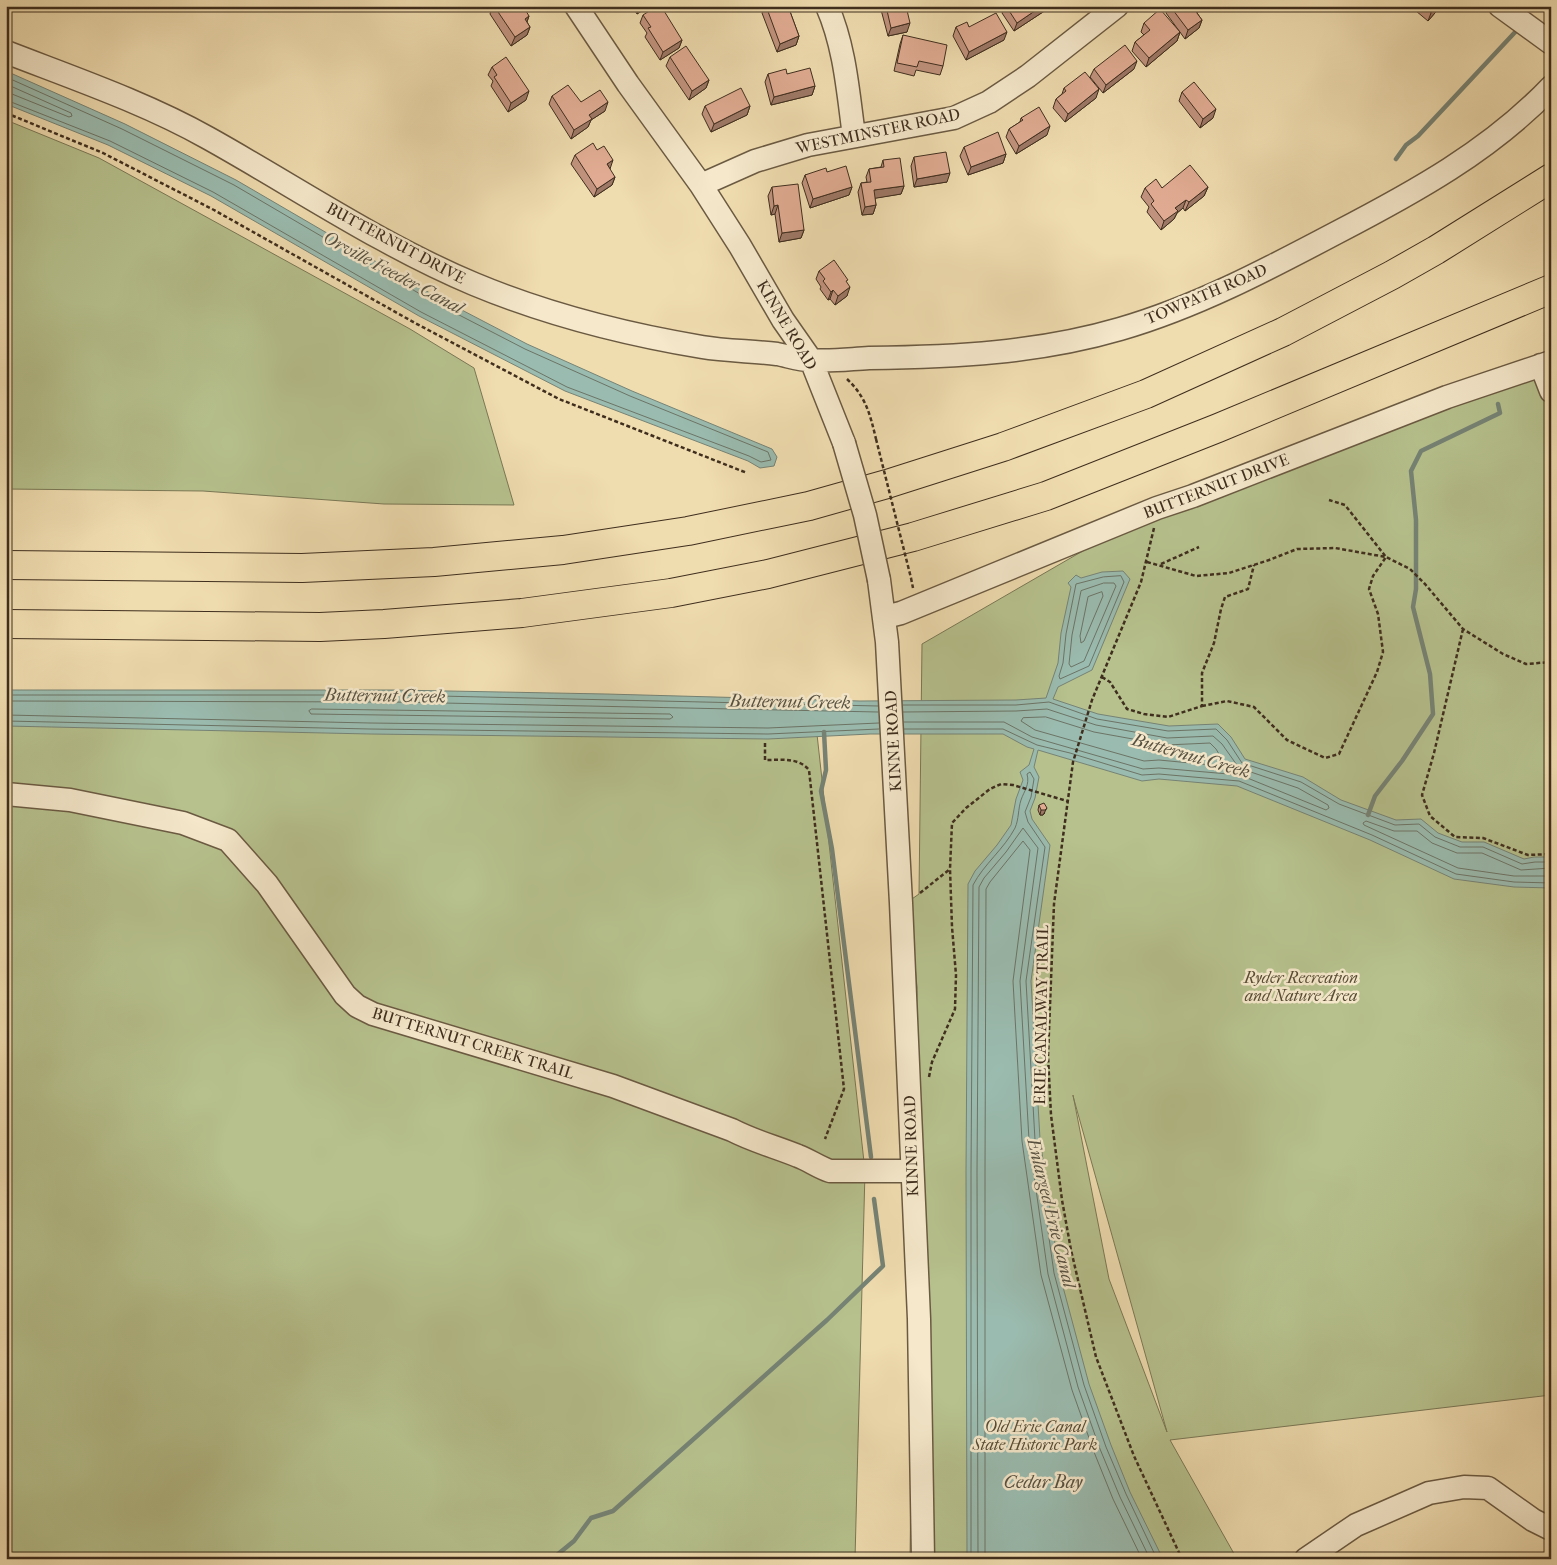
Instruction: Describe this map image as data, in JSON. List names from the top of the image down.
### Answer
{
  "streets": {
    "street": [
      "WESTMINSTER ROAD",
      "BUTTERNUT DRIVE",
      "TOWPATH ROAD",
      "KINNE ROAD",
      "BUTTERNUT CREEK TRAIL"
    ],
    "path": ["ERIE CANALWAY TRAIL"]
  },
  "crossings": [
    ["WESTMINSTER ROAD", "KINNE ROAD"],
    ["BUTTERNUT DRIVE", "TOWPATH ROAD"],
    ["BUTTERNUT DRIVE", "KINNE ROAD"],
    ["TOWPATH ROAD", "KINNE ROAD"],
    ["KINNE ROAD", "BUTTERNUT CREEK TRAIL"]
  ],
  "water": [
    "Orville Feeder Canal",
    "Butternut Creek",
    "Enlarged Erie Canal",
    "Cedar Bay"
  ],
  "parks": ["Ryder Recreation and Nature Area", "Old Erie Canal State Historic Park"]
}
